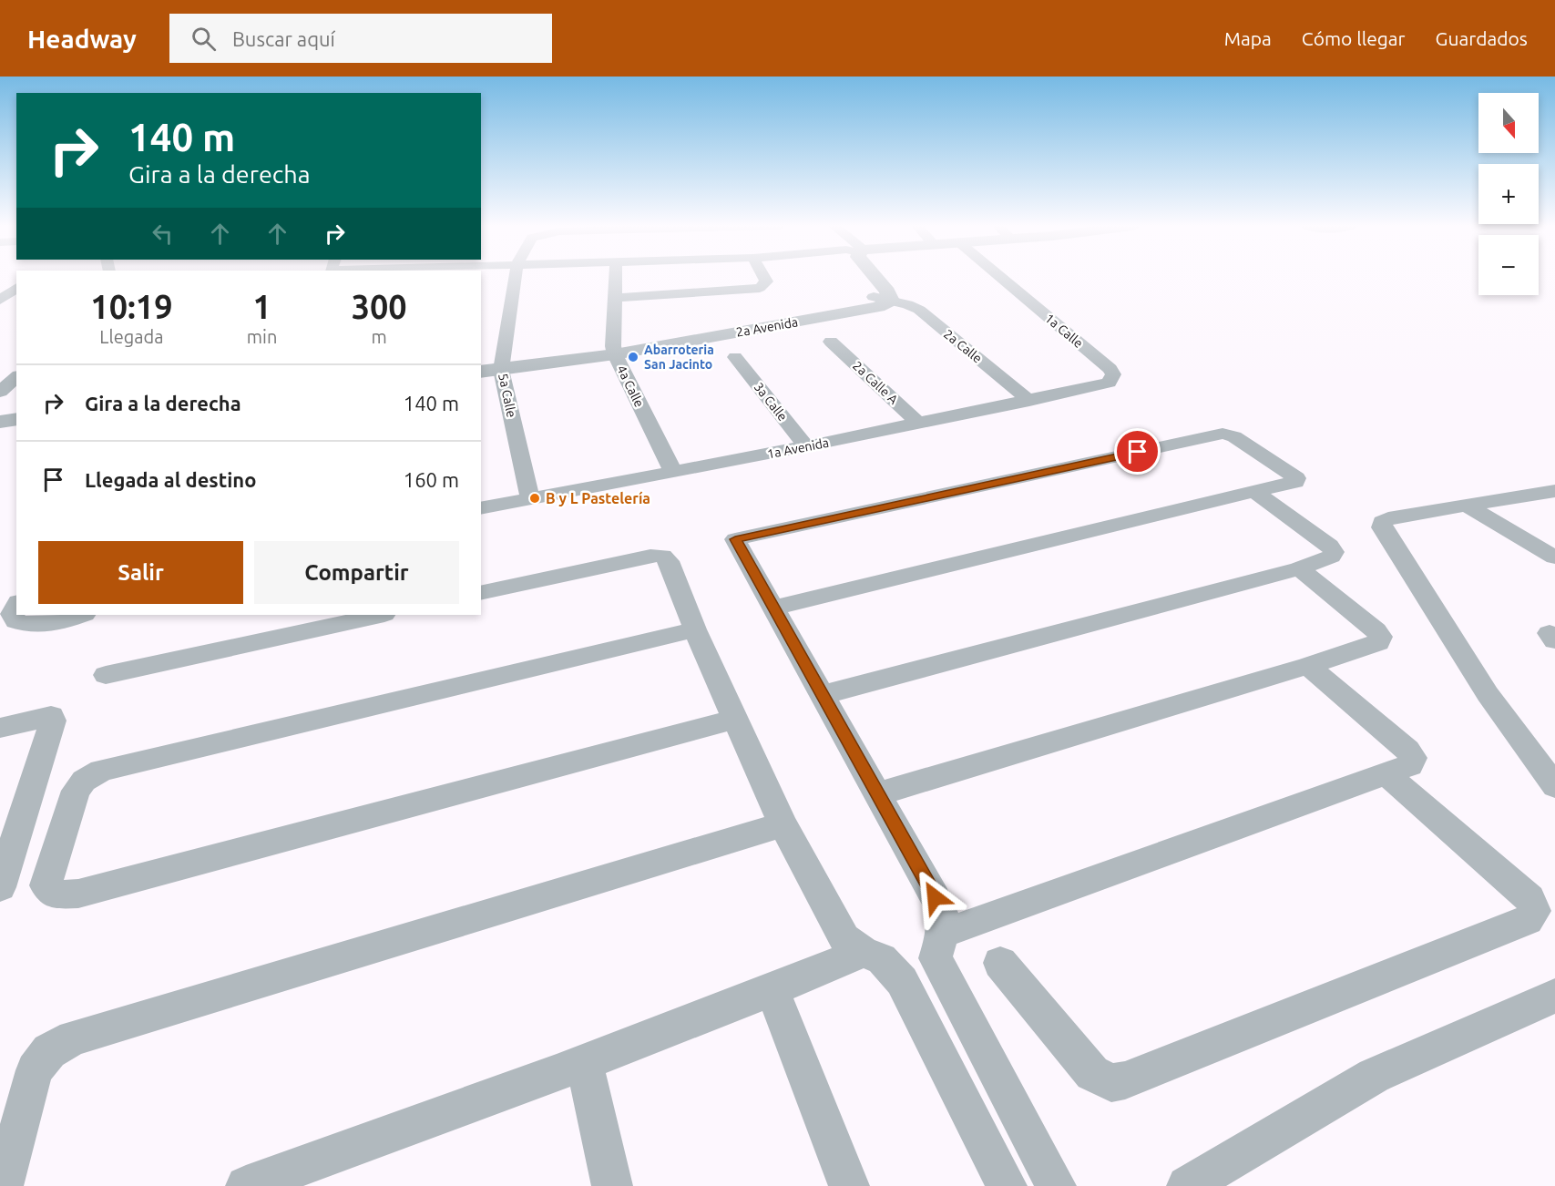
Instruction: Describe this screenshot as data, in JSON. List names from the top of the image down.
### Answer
{
  "streets": {
    "street": [
      "2a Avenida",
      "1a Calle",
      "2a Calle",
      "2a Calle A",
      "4a Calle",
      "5a Calle",
      "3a Calle",
      "1a Avenida"
    ]
  },
  "crossings": [
    ["2a Avenida", "2a Calle"],
    ["2a Avenida", "4a Calle"],
    ["2a Avenida", "5a Calle"],
    ["1a Calle", "1a Avenida"],
    ["2a Calle", "1a Avenida"],
    ["2a Calle A", "1a Avenida"],
    ["4a Calle", "1a Avenida"],
    ["5a Calle", "1a Avenida"],
    ["3a Calle", "1a Avenida"]
  ],
  "places": ["Abarroteria San Jacinto", "B y L Pastelería"],
  "north": "bottom",
  "page": {
    "header": "Headway",
    "search": "Buscar aquí",
    "nav": ["Mapa", "Cómo llegar", "Guardados"],
    "map_buttons": ["+", "−"],
    "turn": ["140 m", "Gira a la derecha"],
    "eta": [
      "10:19",
      "Llegada",
      "1",
      "min",
      "300",
      "m"
    ],
    "list": [
      {
        "name": "Gira a la derecha",
        "value": "140 m"
      },
      {
        "name": "Llegada al destino",
        "value": "160 m"
      }
    ],
    "buttons": ["Salir", "Compartir"]
  }
}
